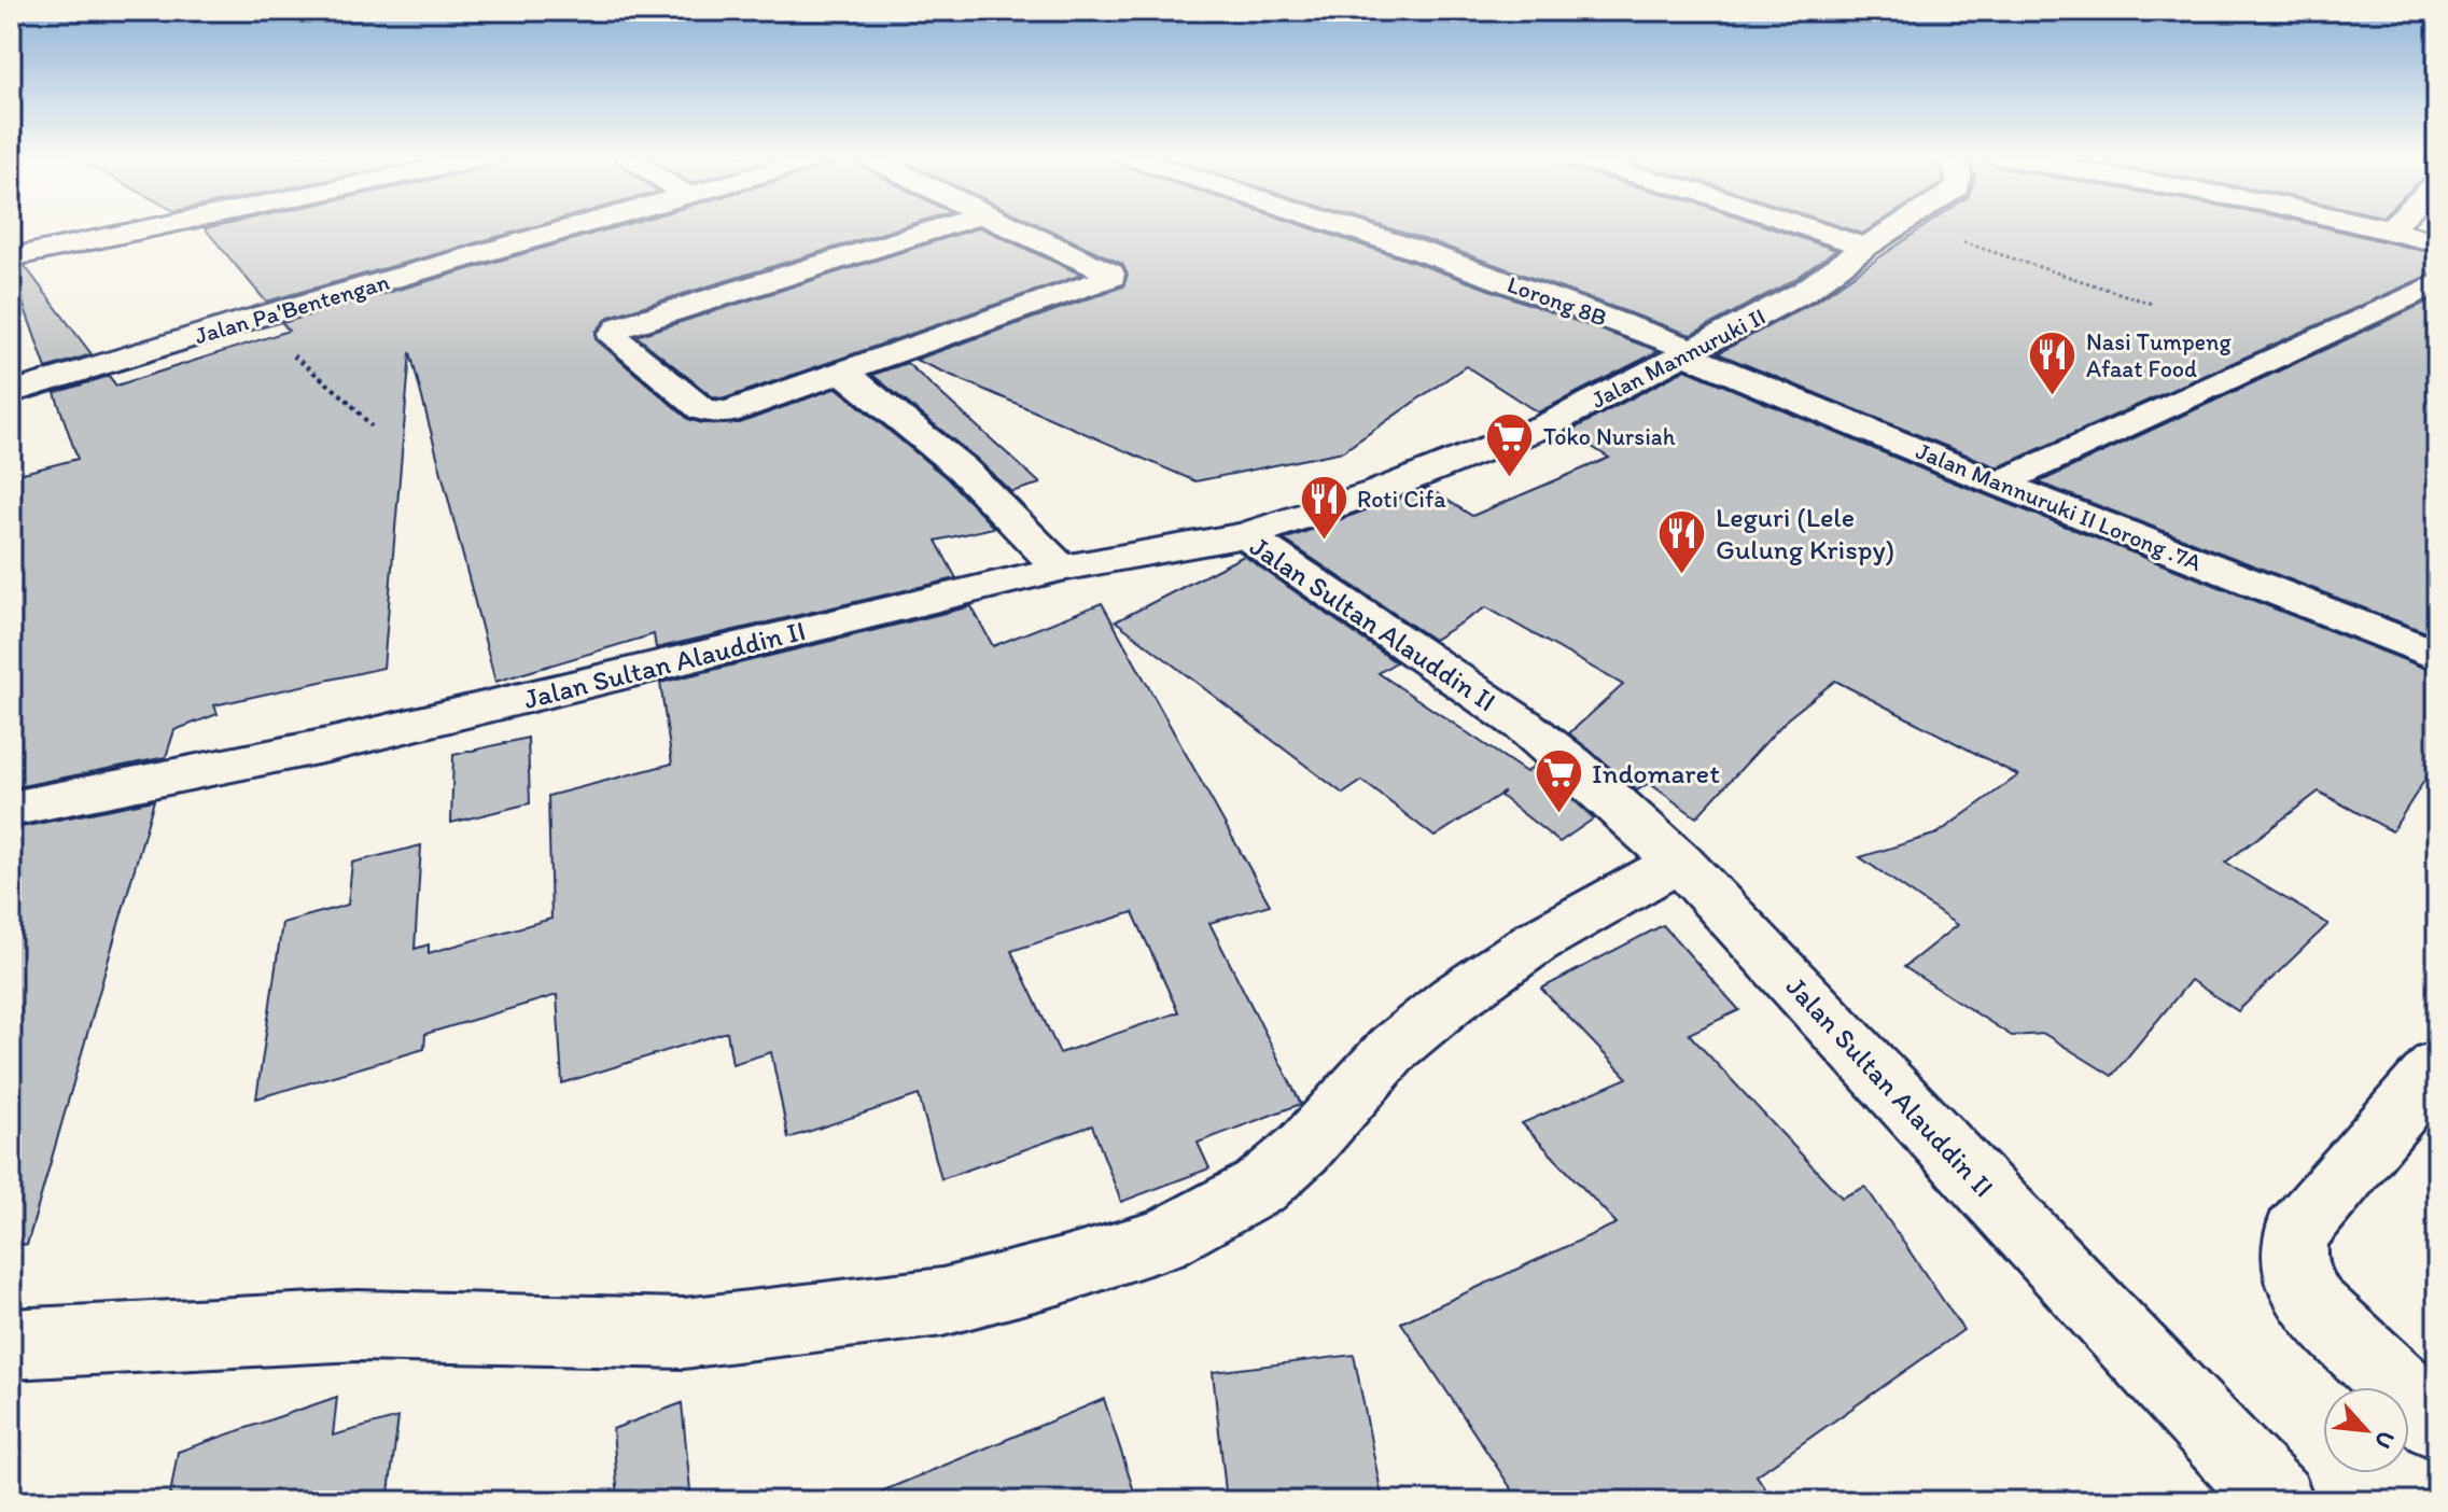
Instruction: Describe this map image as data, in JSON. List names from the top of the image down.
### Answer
{
  "streets": {
    "street": [
      "Lorong 8B",
      "Jalan Pa'Bentengan",
      "Jalan Mannuruki II",
      "Jalan Mannuruki II Lorong .7A",
      "Jalan Sultan Alauddin II"
    ]
  },
  "crossings": [
    ["Lorong 8B", "Jalan Mannuruki II"],
    ["Lorong 8B", "Jalan Mannuruki II Lorong .7A"],
    ["Jalan Mannuruki II", "Jalan Mannuruki II Lorong .7A"],
    ["Jalan Mannuruki II", "Jalan Sultan Alauddin II"]
  ],
  "places": {
    "restaurant": ["Nasi Tumpeng Afaat Food", "Roti Cifa", "Leguri (Lele Gulung Krispy)"],
    "supermarket": ["Toko Nursiah", "Indomaret"]
  },
  "north": "bottom right"
}
